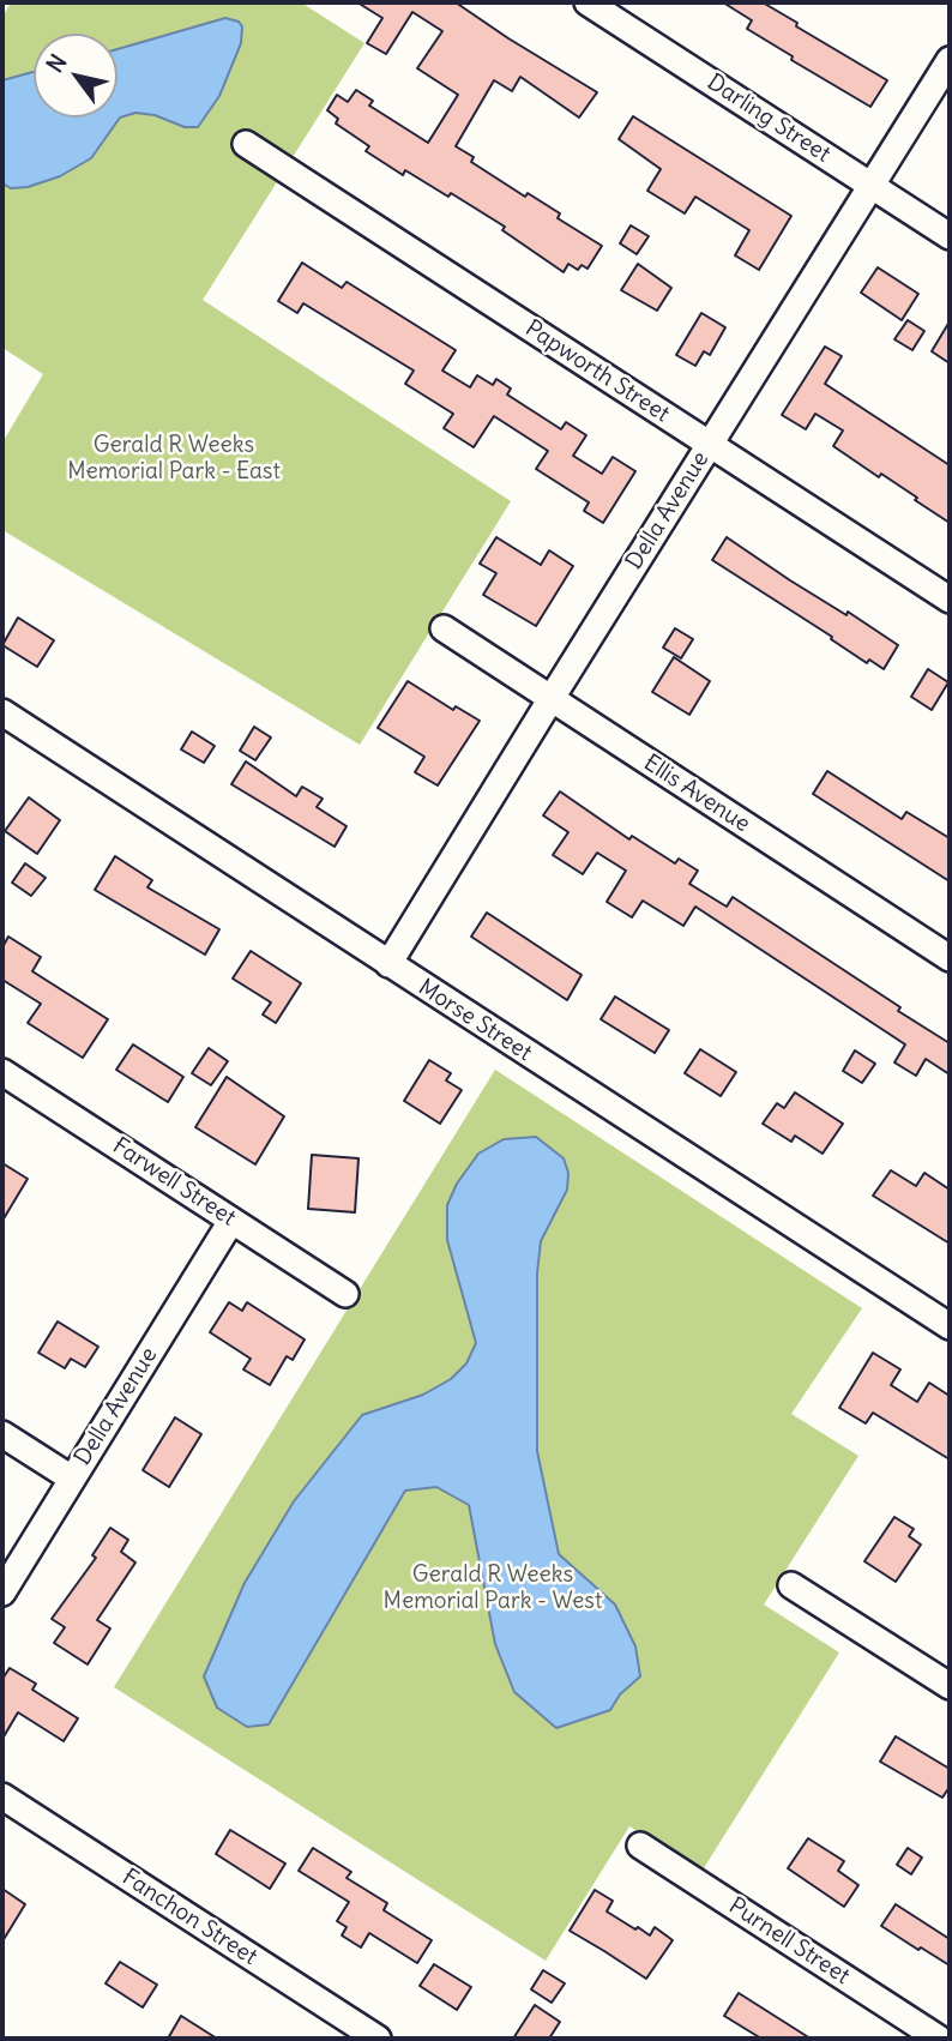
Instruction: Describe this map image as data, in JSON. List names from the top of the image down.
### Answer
{
  "streets": {
    "street": [
      "Darling Street",
      "Papworth Street",
      "Della Avenue",
      "Ellis Avenue",
      "Morse Street",
      "Farwell Street",
      "Fanchon Street",
      "Purnell Street"
    ]
  },
  "crossings": [
    ["Darling Street", "Della Avenue"],
    ["Papworth Street", "Della Avenue"],
    ["Della Avenue", "Ellis Avenue"],
    ["Della Avenue", "Morse Street"],
    ["Della Avenue", "Farwell Street"]
  ],
  "parks": ["Gerald R Weeks Memorial Park - East", "Gerald R Weeks Memorial Park - West"],
  "north": "top left"
}
